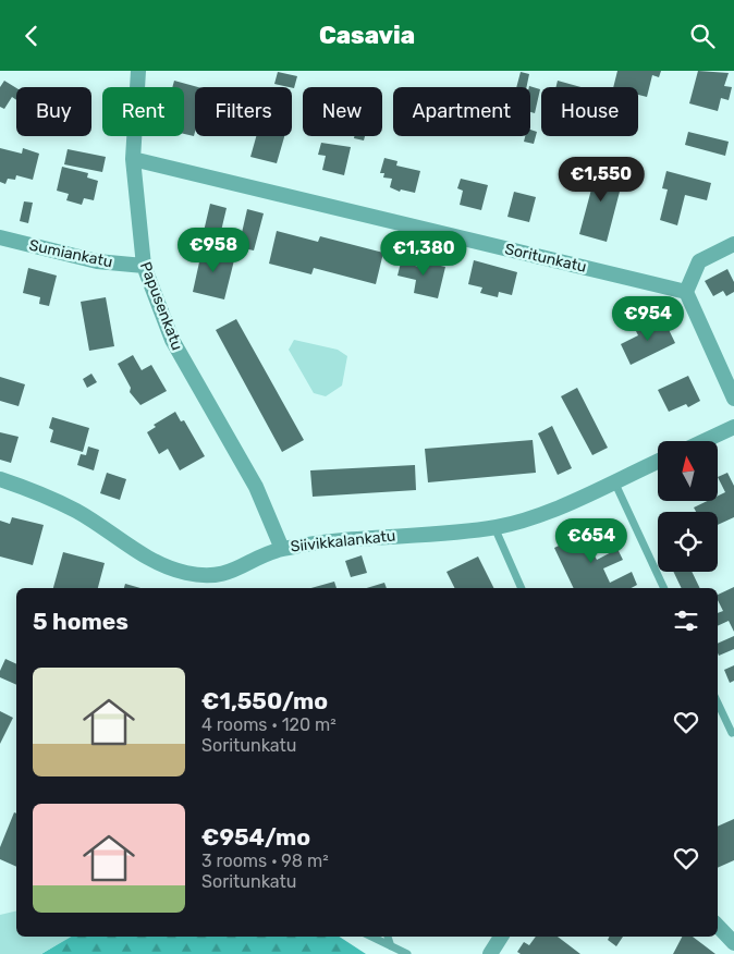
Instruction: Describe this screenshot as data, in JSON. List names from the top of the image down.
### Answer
{
  "streets": {
    "street": [
      "Sumiankatu",
      "Soritunkatu",
      "Papusenkatu",
      "Siivikkalankatu"
    ]
  },
  "crossings": [
    ["Sumiankatu", "Papusenkatu"],
    ["Soritunkatu", "Papusenkatu"],
    ["Papusenkatu", "Siivikkalankatu"]
  ],
  "north": "top",
  "page": {
    "header": "Casavia",
    "chip": [
      "Buy",
      "Rent",
      "Filters",
      "New",
      "Apartment",
      "House"
    ],
    "price": [
      "€1,550",
      "€958",
      "€1,380",
      "€954",
      "€654"
    ],
    "heading": "5 homes",
    "list": [
      {
        "name": "€1,550/mo",
        "note": "4 rooms · 120 m² · Soritunkatu"
      },
      {
        "name": "€954/mo",
        "note": "3 rooms · 98 m² · Soritunkatu"
      }
    ]
  }
}
